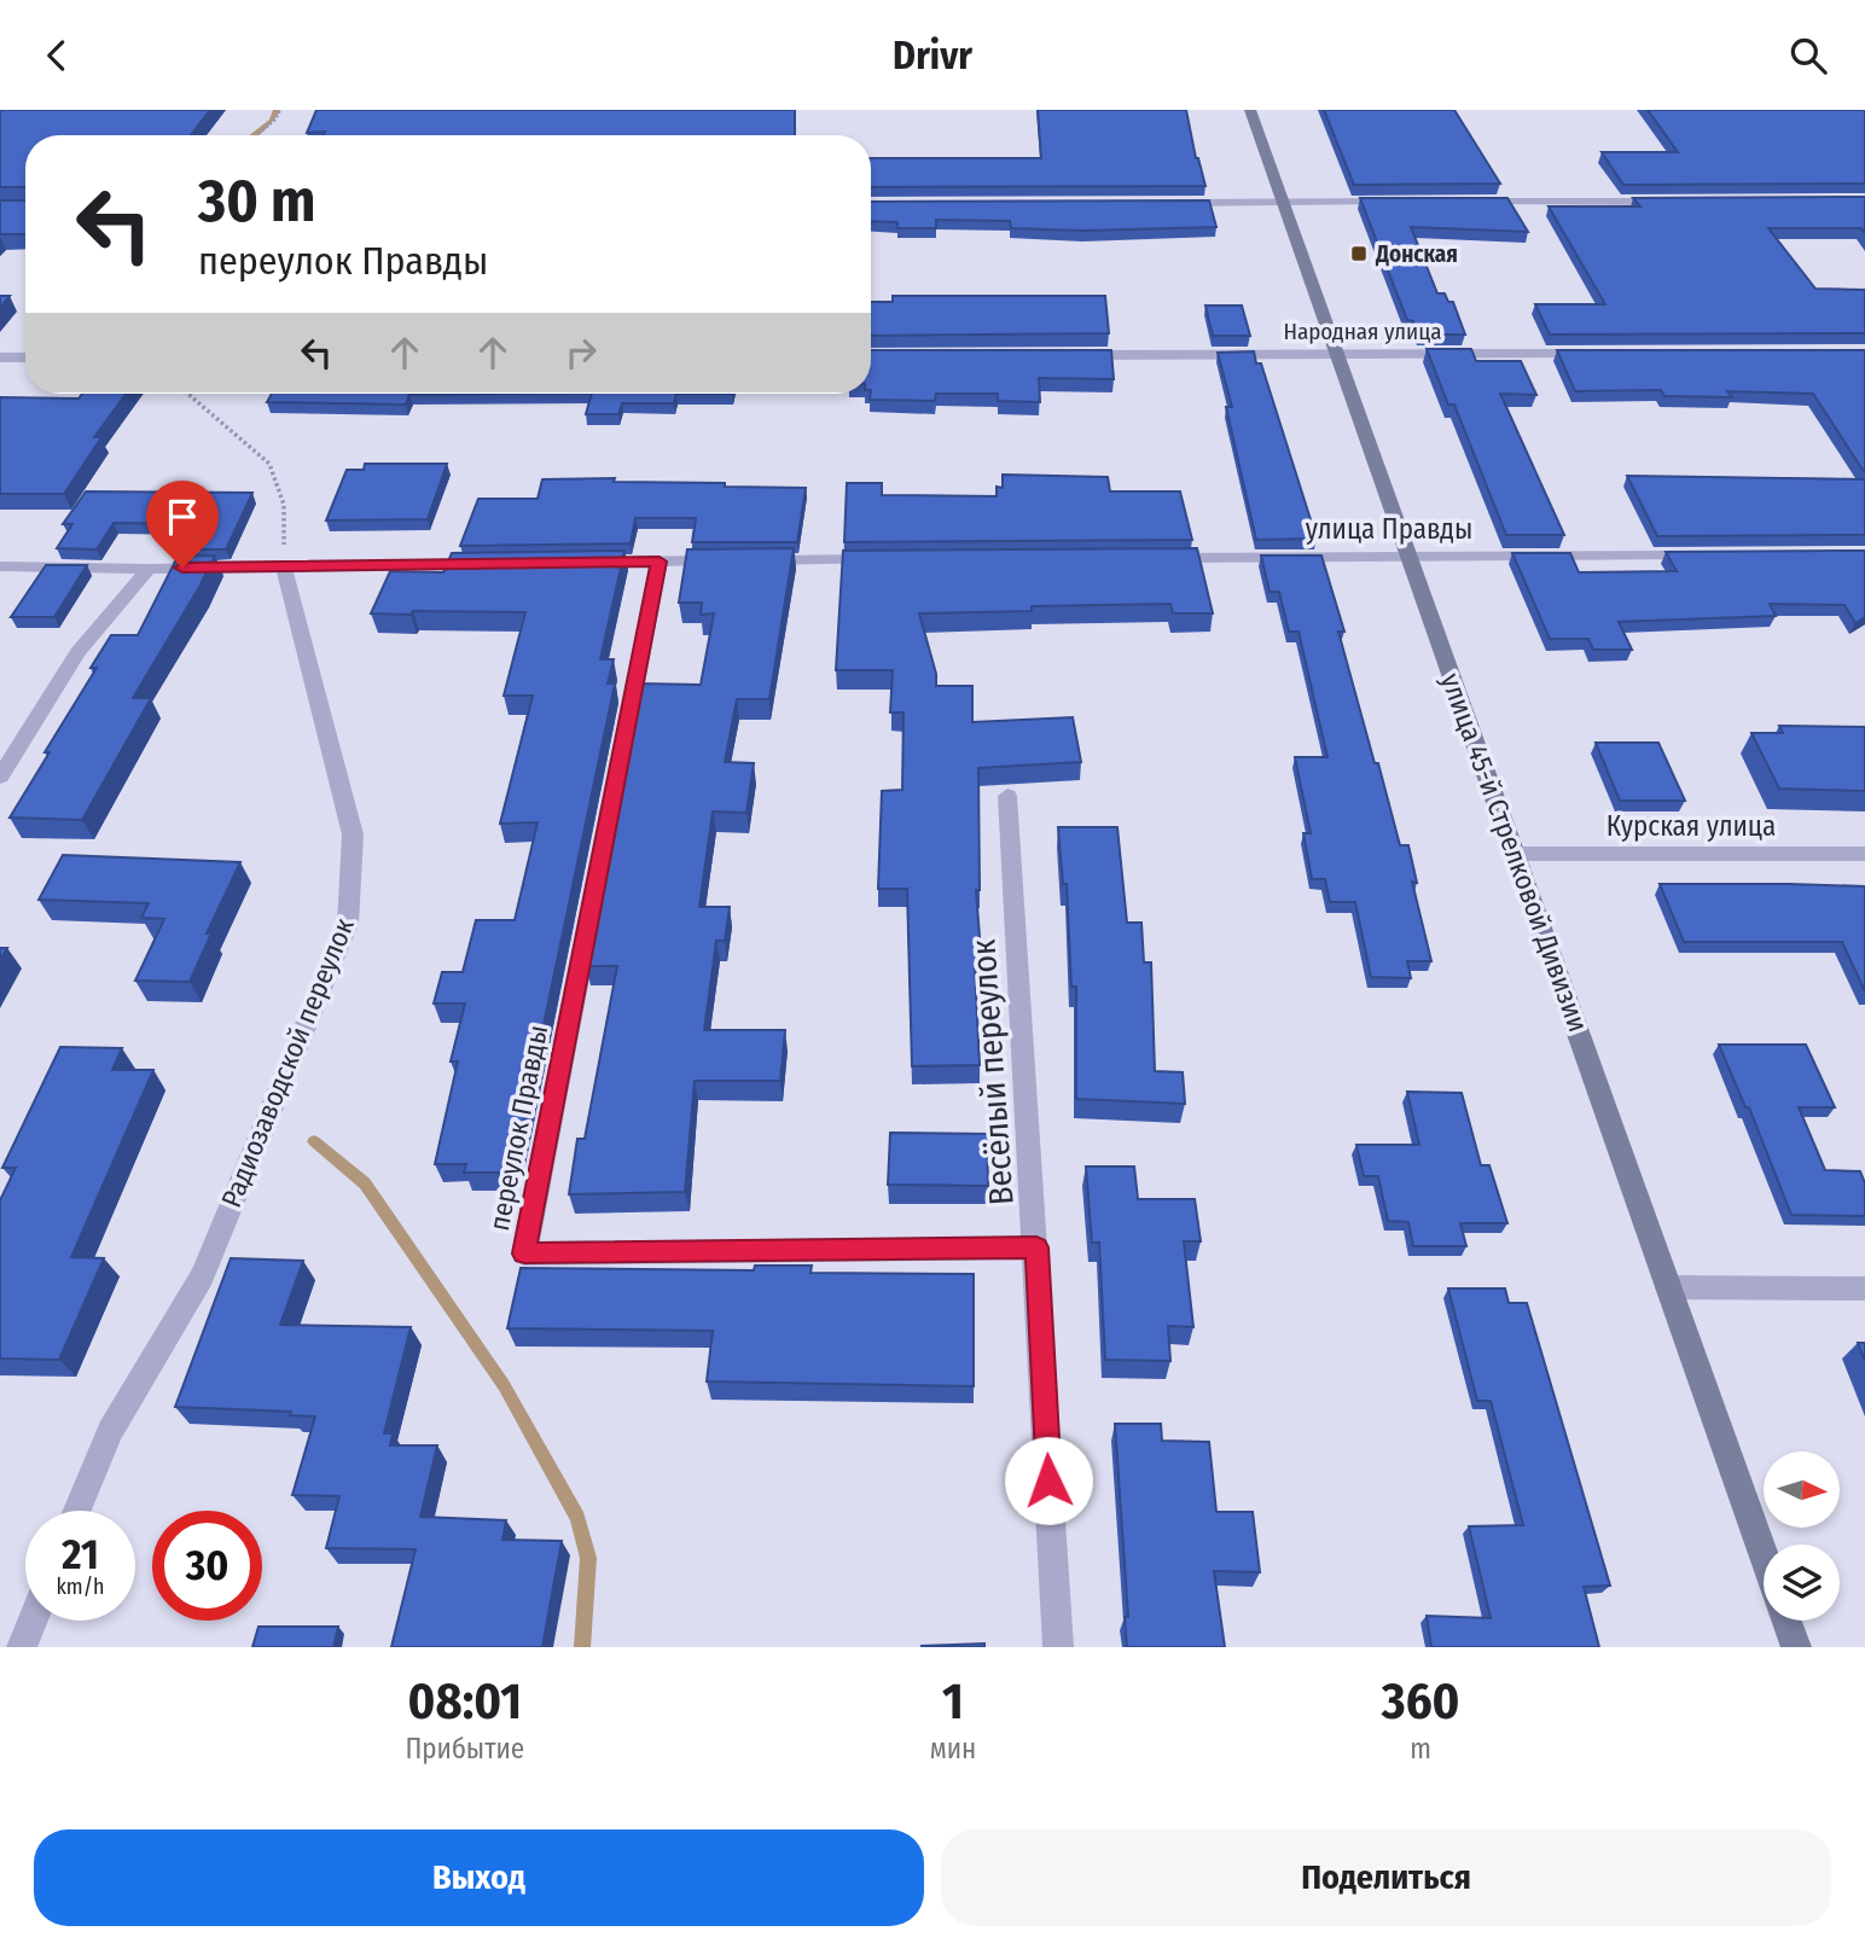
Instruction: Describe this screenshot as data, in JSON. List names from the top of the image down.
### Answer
{
  "streets": {
    "main road": ["улица 45-й Стрелковой Дивизии"],
    "street": [
      "Народная улица",
      "улица Правды",
      "Курская улица",
      "Радиозаводской переулок",
      "Весёлый переулок",
      "переулок Правды"
    ]
  },
  "crossings": [
    ["Народная улица", "улица 45-й Стрелковой Дивизии"],
    ["улица Правды", "улица 45-й Стрелковой Дивизии"],
    ["Курская улица", "улица 45-й Стрелковой Дивизии"],
    ["Весёлый переулок", "переулок Правды"]
  ],
  "places": {
    "transit": ["Донская"]
  },
  "north": "right",
  "page": {
    "header": "Drivr",
    "turn": ["30 m", "переулок Правды"],
    "speed": "21 km/h",
    "limit": "30",
    "eta": [
      "08:01",
      "Прибытие",
      "1",
      "мин",
      "360",
      "m"
    ],
    "buttons": ["Выход", "Поделиться"]
  }
}
